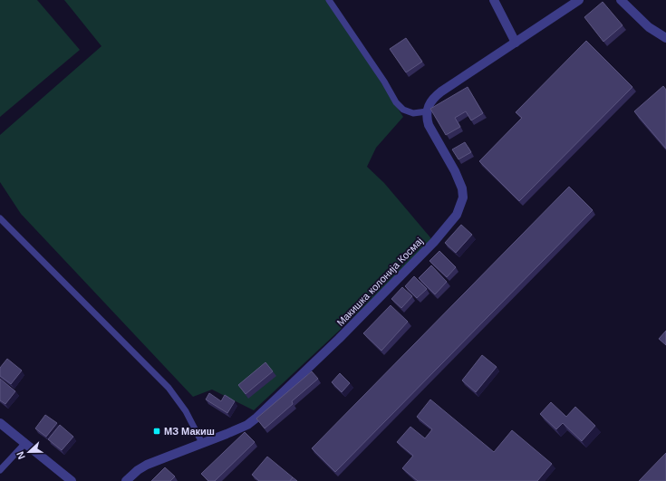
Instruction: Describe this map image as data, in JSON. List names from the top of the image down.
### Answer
{
  "streets": {
    "street": ["Макишка колонија Космај"]
  },
  "places": {
    "transit": ["МЗ Макиш"]
  },
  "north": "left"
}
